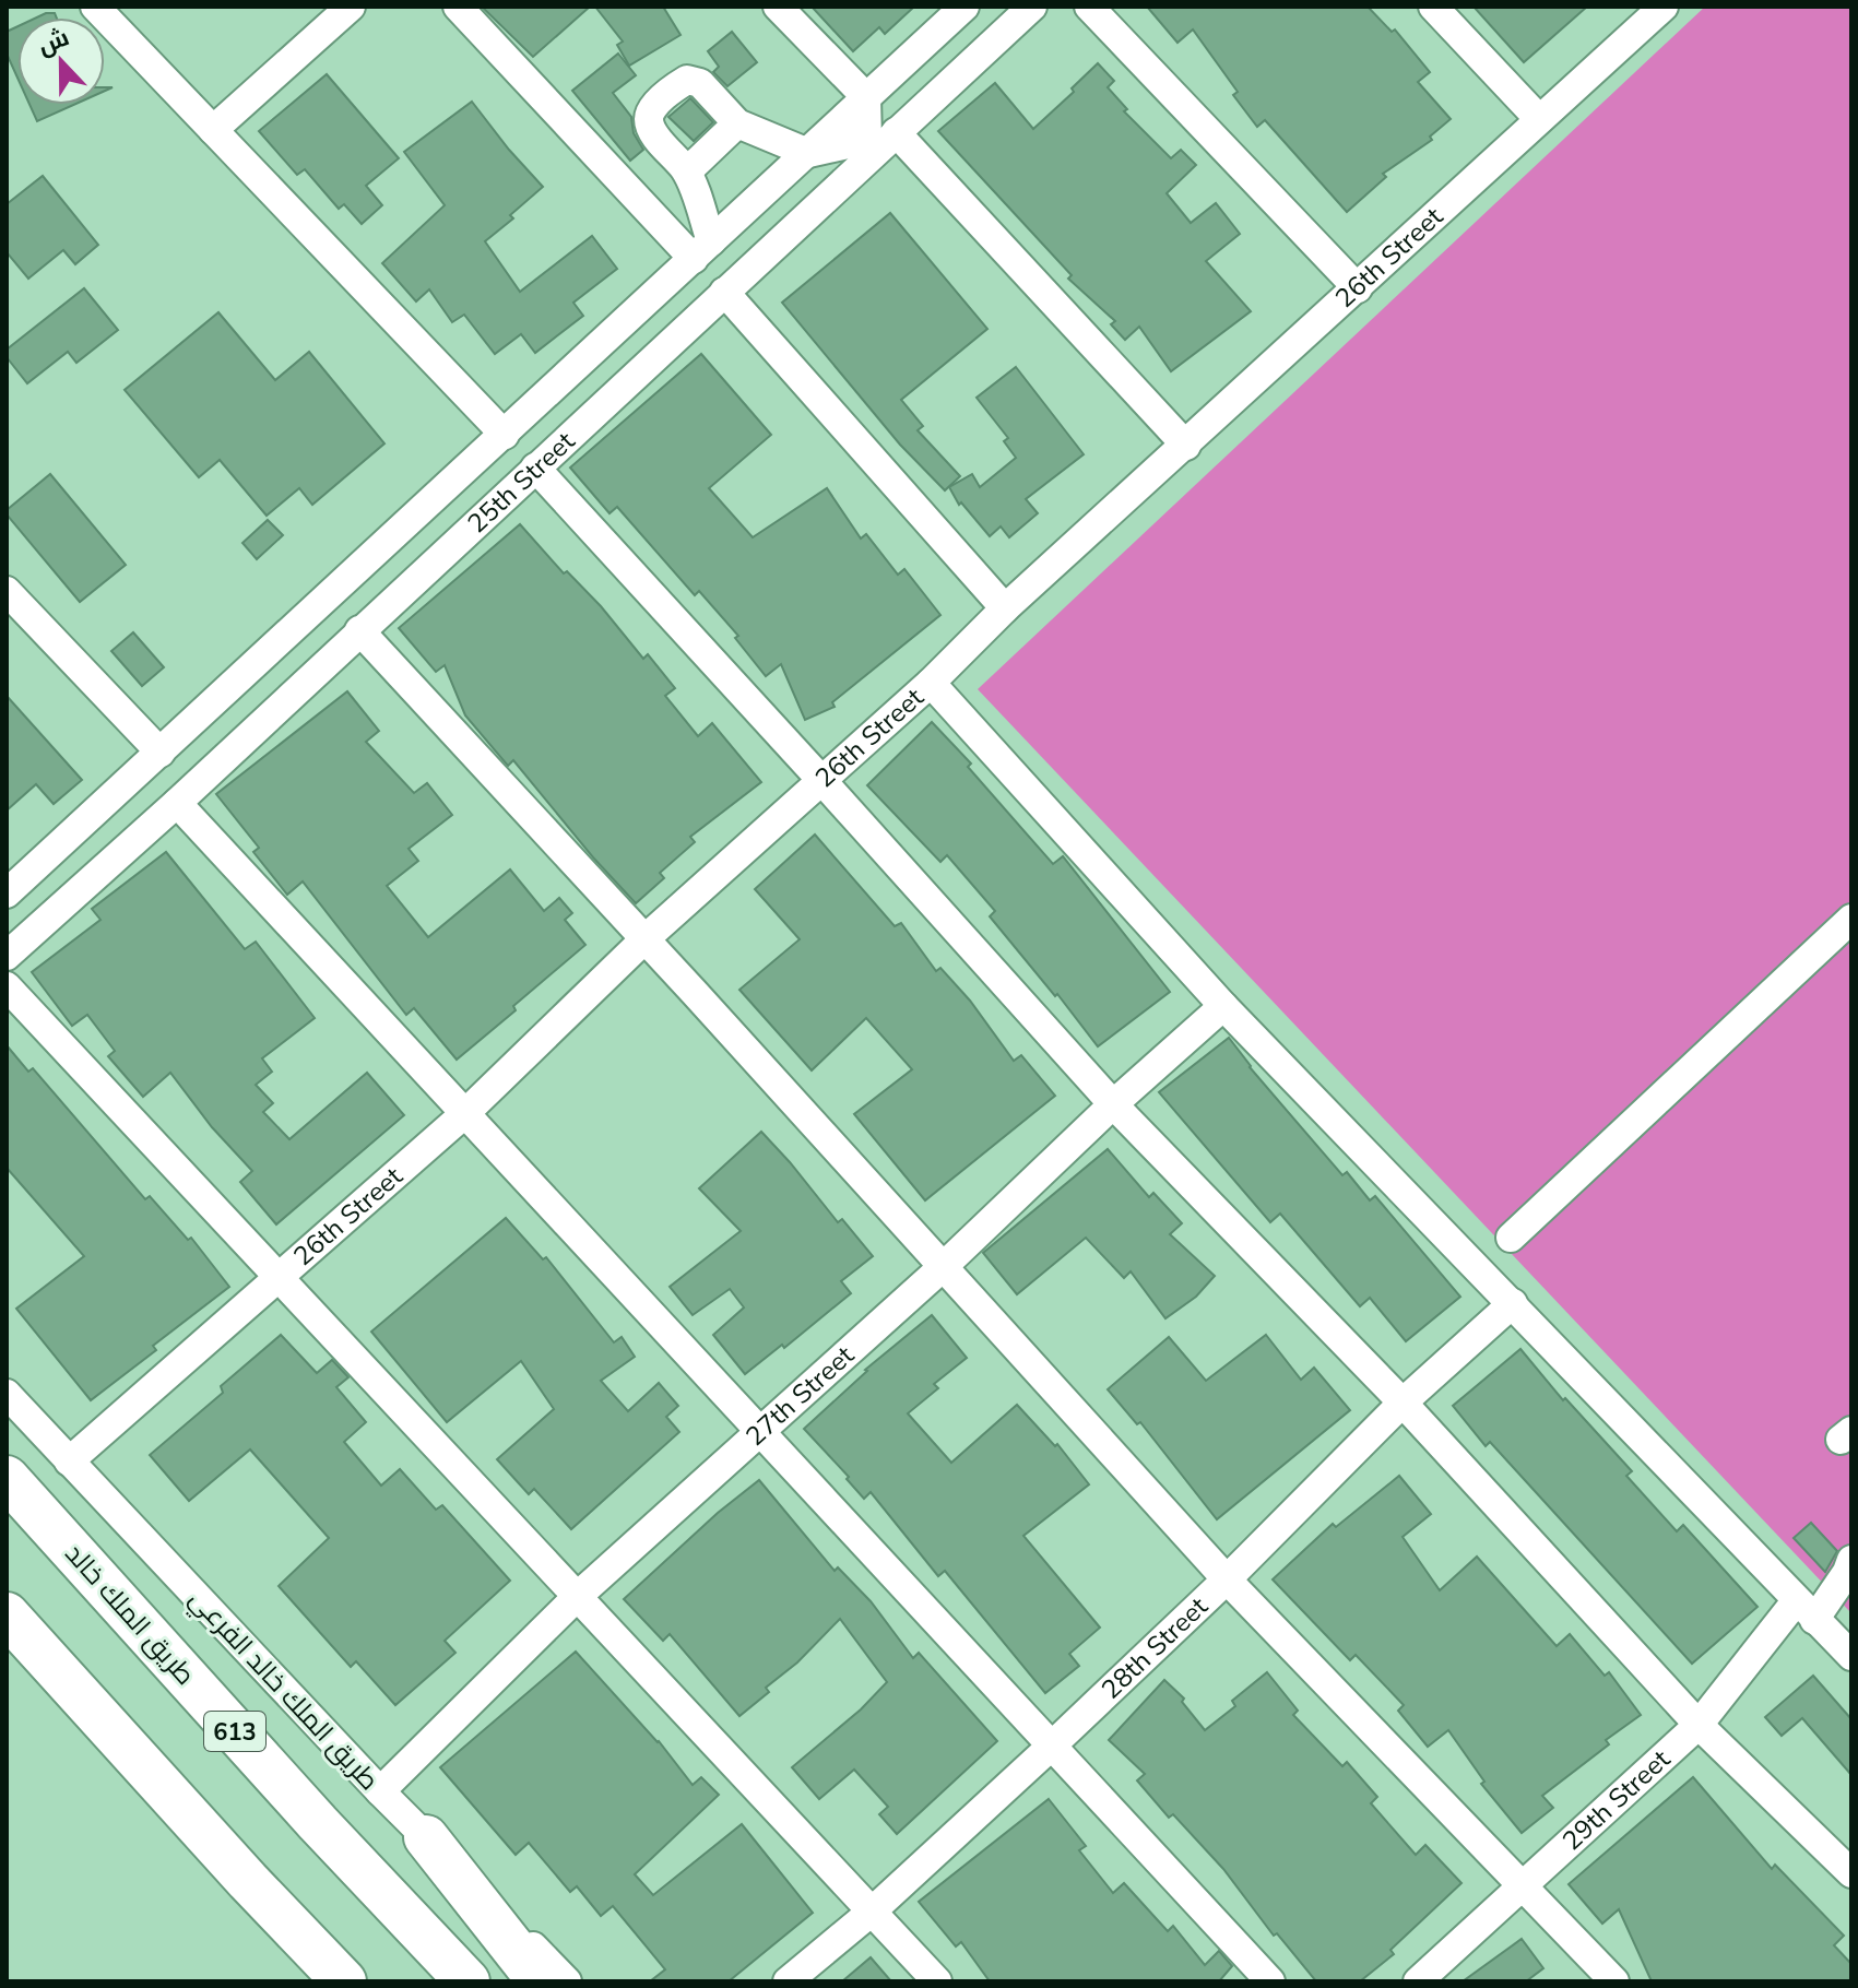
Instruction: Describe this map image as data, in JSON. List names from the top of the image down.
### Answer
{
  "streets": {
    "highway": ["طريق الملك خالد", "613"],
    "street": [
      "26th Street",
      "25th Street",
      "27th Street",
      "28th Street",
      "طريق الملك خالد الفرعي",
      "29th Street"
    ]
  },
  "crossings": [
    ["26th Street", "طريق الملك خالد الفرعي"],
    ["27th Street", "طريق الملك خالد الفرعي"]
  ],
  "north": "top"
}
